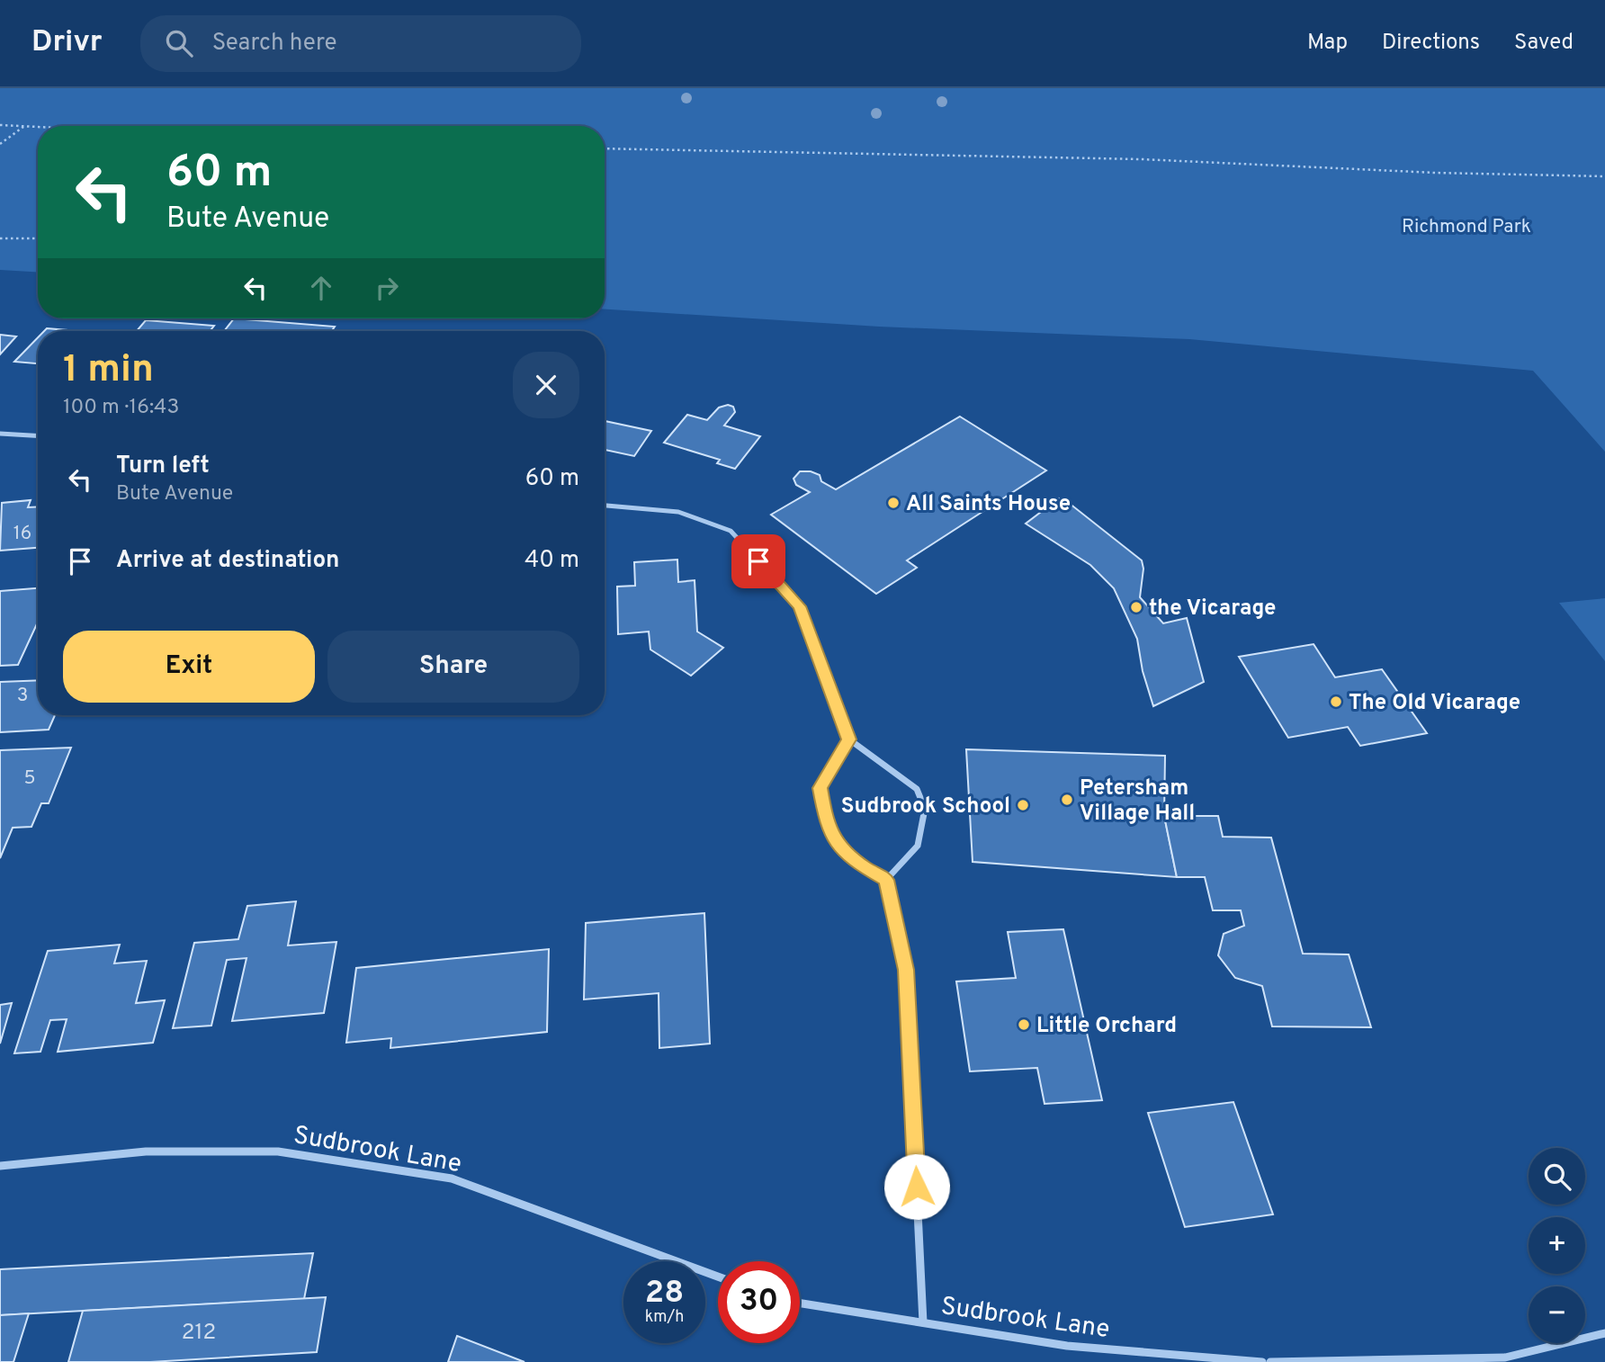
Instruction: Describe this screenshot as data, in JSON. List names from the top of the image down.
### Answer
{
  "streets": {
    "street": ["Sudbrook Lane"]
  },
  "parks": ["Richmond Park"],
  "places": [
    "All Saints House",
    "the Vicarage",
    "The Old Vicarage",
    "Petersham Village Hall",
    "Sudbrook School",
    "Little Orchard"
  ],
  "house_numbers": [
    "16",
    "3",
    "5",
    "212"
  ],
  "page": {
    "header": "Drivr",
    "search": "Search here",
    "nav": ["Map", "Directions", "Saved"],
    "turn": ["60 m", "Bute Avenue"],
    "heading": ["1 min", "100 m · 16:43"],
    "list": [
      {
        "name": "Turn left",
        "note": "Bute Avenue",
        "value": "60 m"
      },
      {
        "name": "Arrive at destination",
        "value": "40 m"
      }
    ],
    "buttons": ["Exit", "Share"],
    "map_buttons": ["+", "−"],
    "speed": "28 km/h",
    "limit": "30"
  }
}
